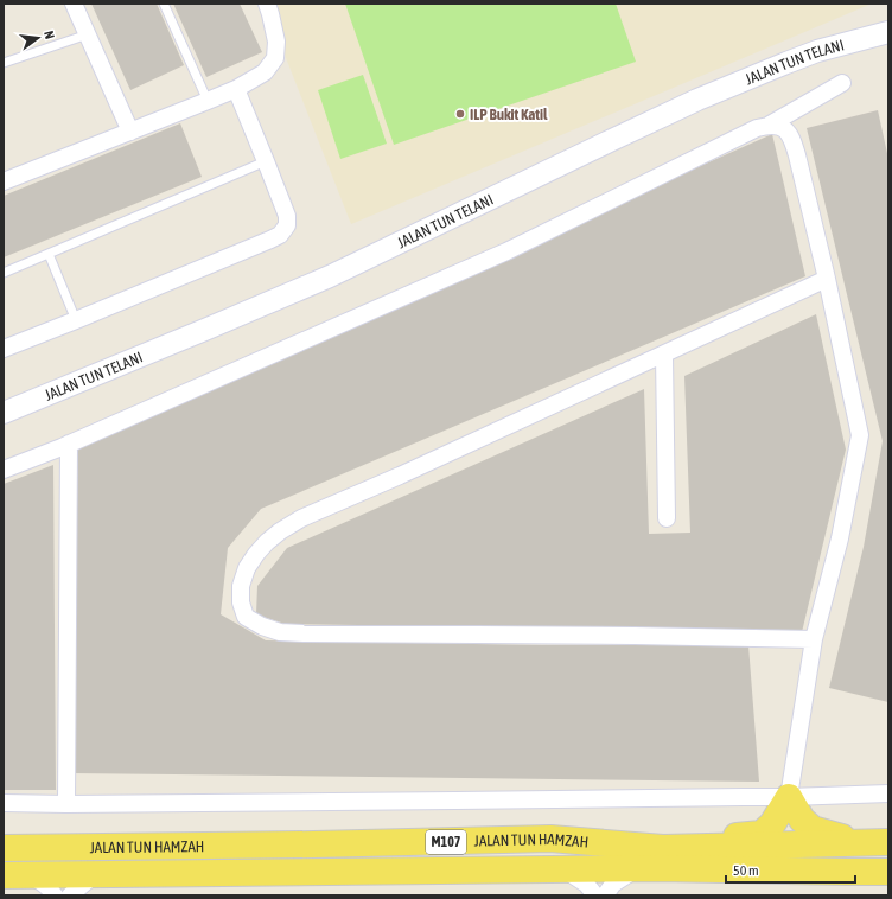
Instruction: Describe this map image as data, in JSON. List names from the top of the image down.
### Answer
{
  "streets": {
    "main road": ["M107", "JALAN TUN HAMZAH"],
    "street": ["JALAN TUN TELANI"]
  },
  "places": ["ILP Bukit Katil"],
  "scale_bar": "50 m",
  "north": "right"
}
